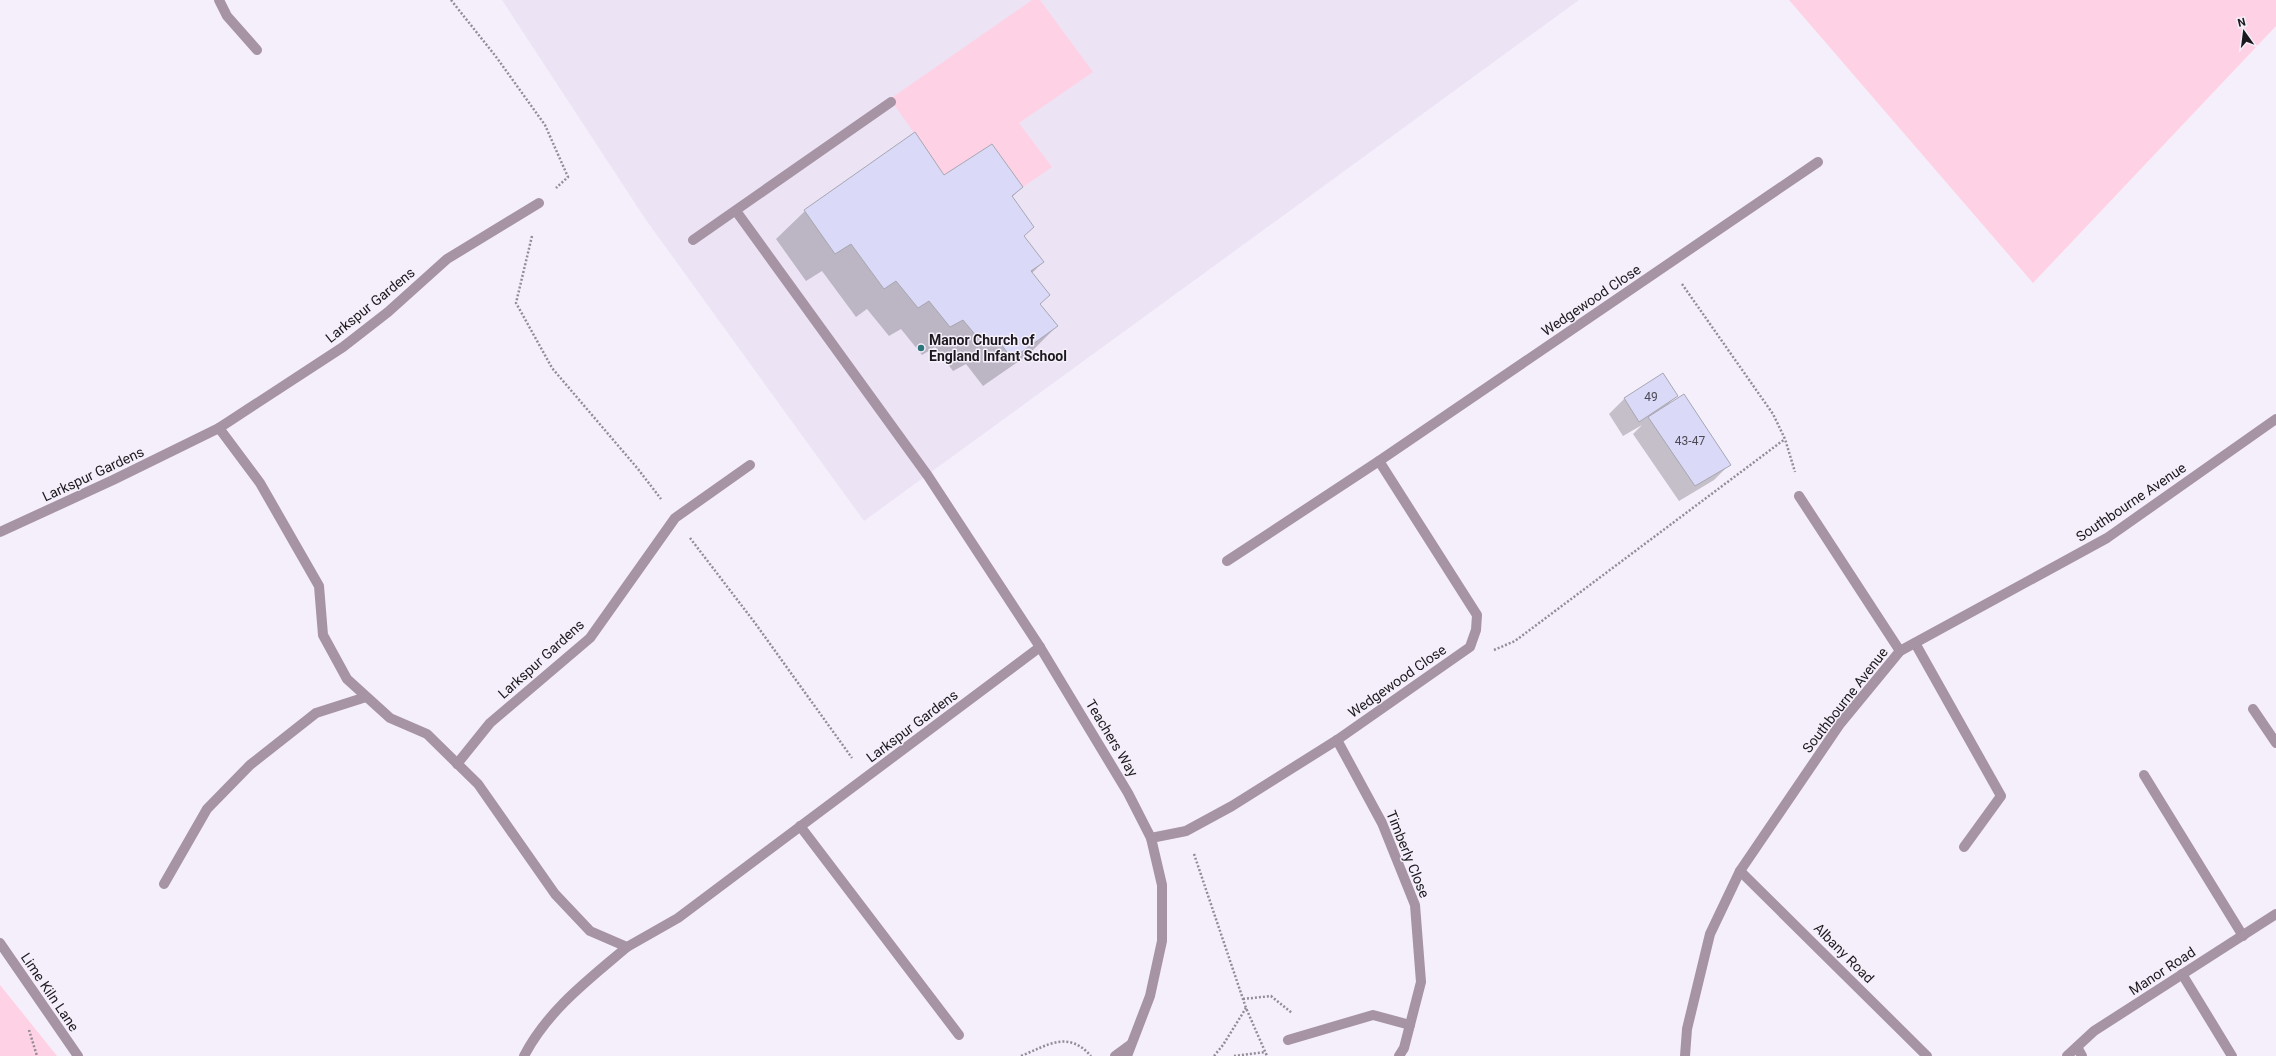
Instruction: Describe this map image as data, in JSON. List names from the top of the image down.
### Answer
{
  "streets": {
    "street": [
      "Wedgewood Close",
      "Larkspur Gardens",
      "Southbourne Avenue",
      "Teachers Way",
      "Timberly Close",
      "Albany Road",
      "Manor Road",
      "Lime Kiln Lane"
    ]
  },
  "crossings": [
    ["Wedgewood Close", "Teachers Way"],
    ["Wedgewood Close", "Timberly Close"],
    ["Larkspur Gardens", "Teachers Way"],
    ["Southbourne Avenue", "Albany Road"]
  ],
  "places": ["Manor Church of England Infant School"],
  "house_numbers": ["49", "43-47"],
  "north": "top"
}
